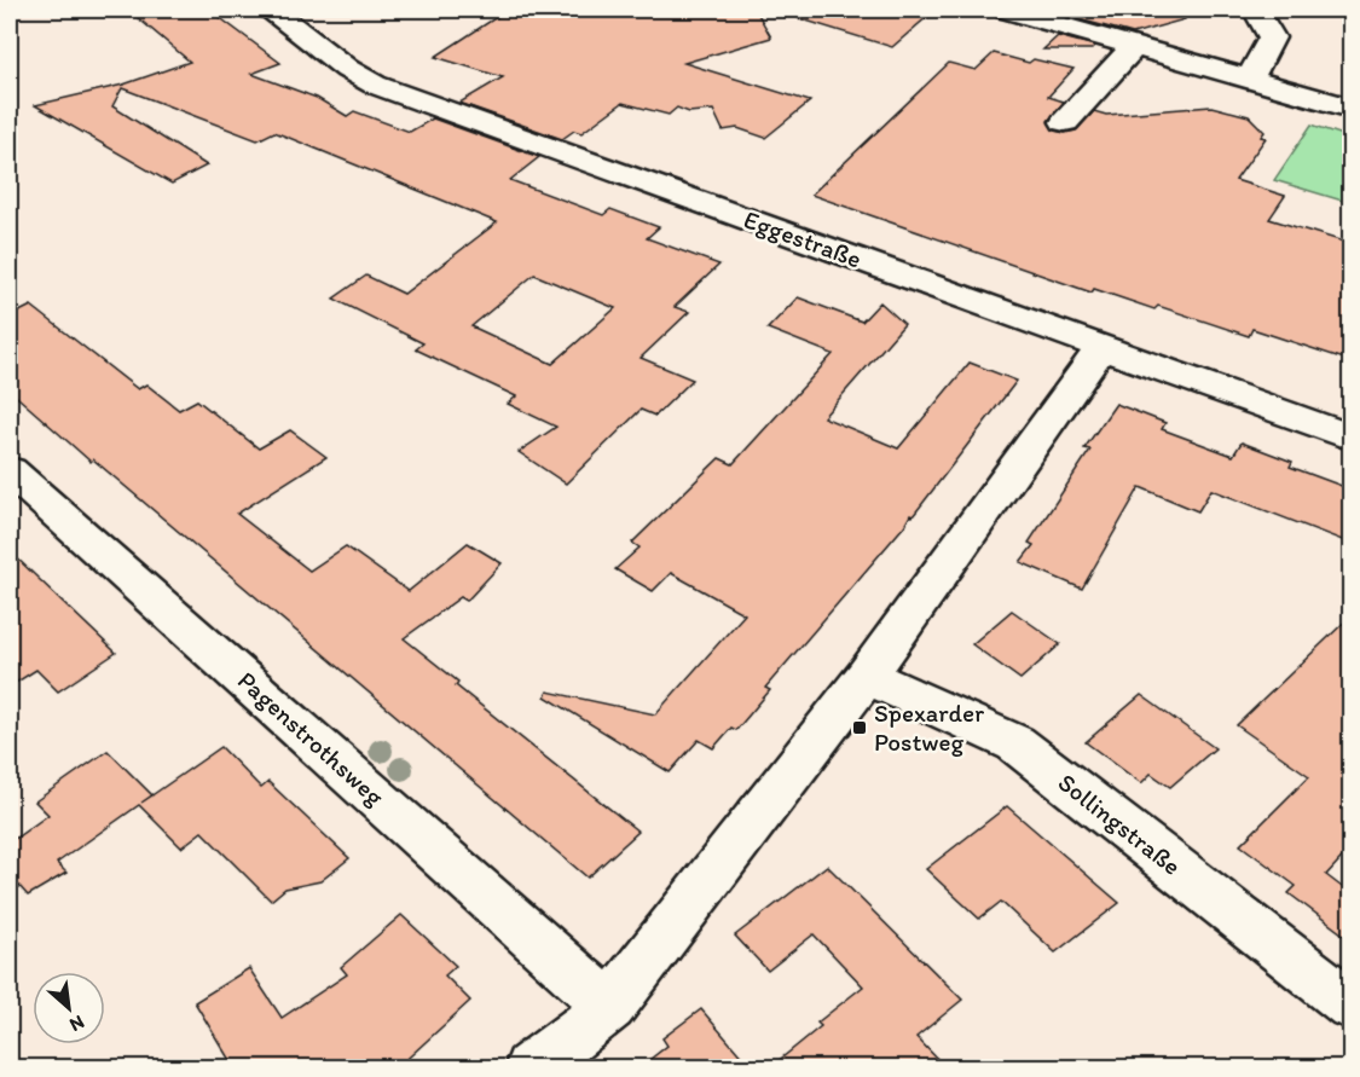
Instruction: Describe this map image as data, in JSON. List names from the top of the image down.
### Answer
{
  "streets": {
    "street": ["Eggestraße", "Pagenstrothsweg", "Sollingstraße"]
  },
  "places": {
    "transit": ["Spexarder Postweg"]
  },
  "north": "bottom right"
}
